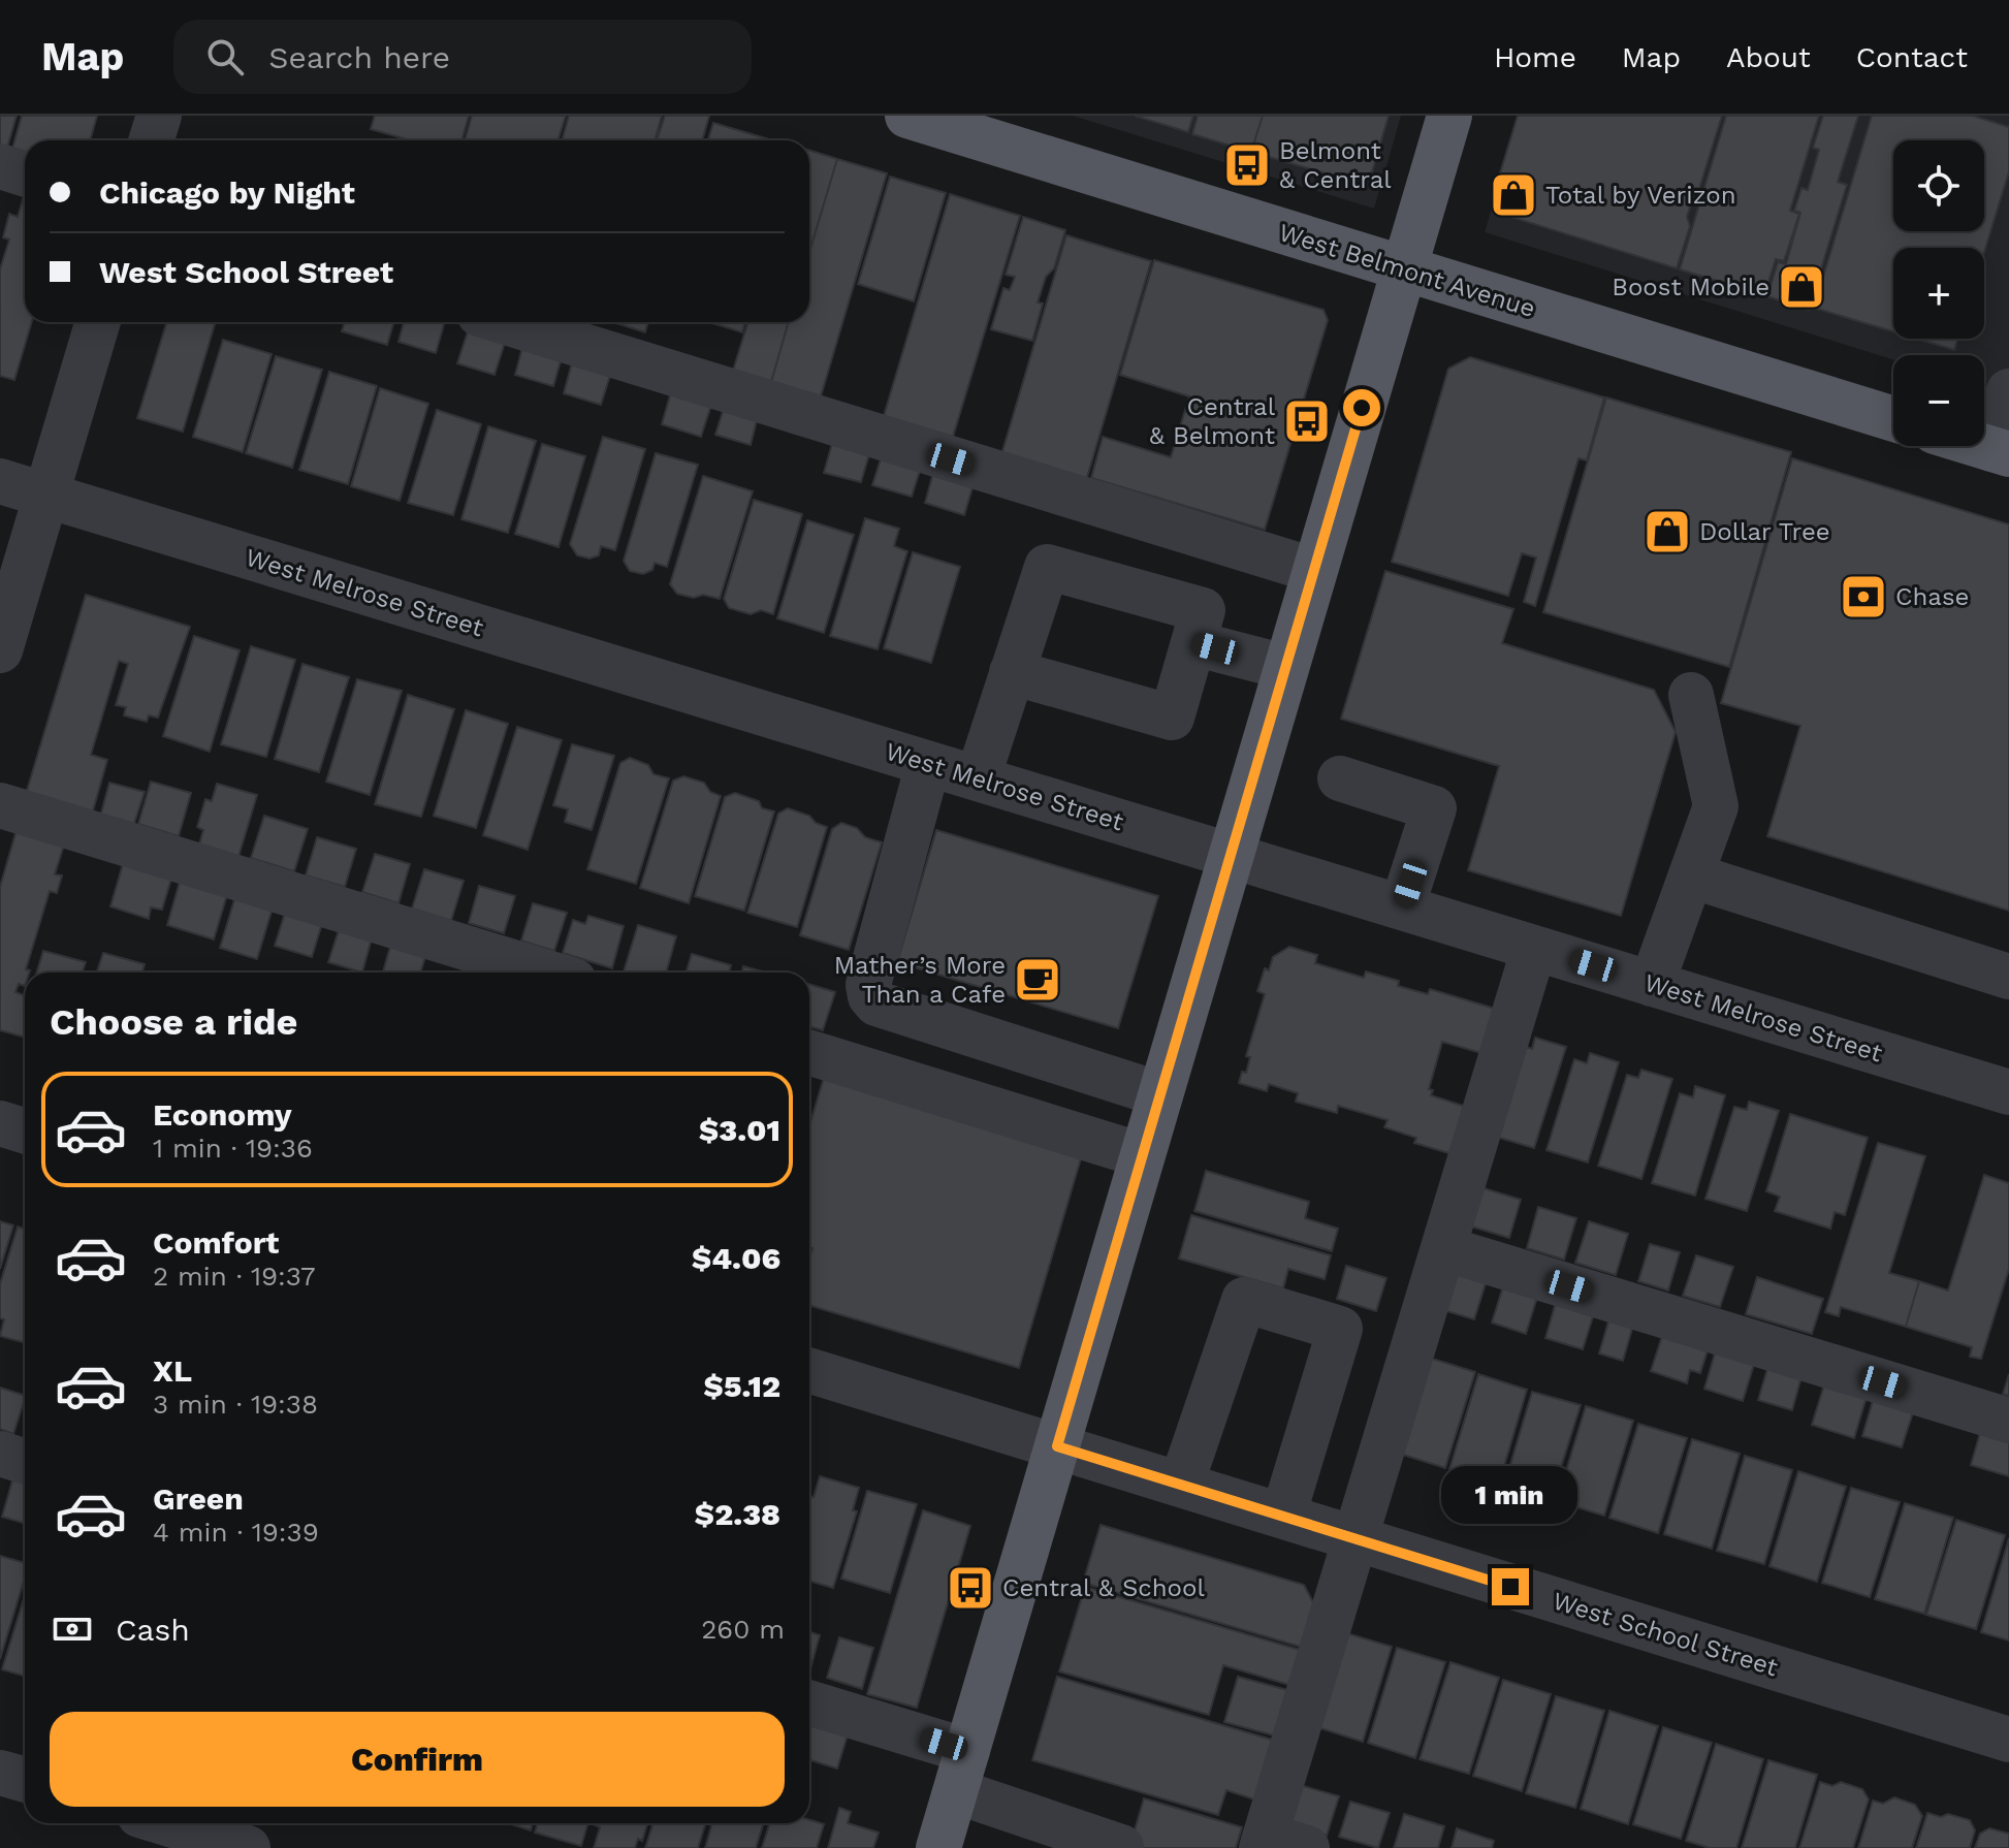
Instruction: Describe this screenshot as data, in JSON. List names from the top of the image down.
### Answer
{
  "streets": {
    "main road": ["West Belmont Avenue"],
    "street": ["West Melrose Street", "West School Street"]
  },
  "places": {
    "bus stop": ["Belmont & Central", "Central & Belmont", "Central & School"],
    "shop": ["Total by Verizon", "Boost Mobile", "Dollar Tree"],
    "bank": ["Chase"],
    "cafe": ["Mather’s More Than a Cafe"]
  },
  "page": {
    "header": "Map",
    "search": "Search here",
    "nav": [
      "Home",
      "Map",
      "About",
      "Contact"
    ],
    "map_buttons": ["+", "−"],
    "banner": ["Chicago by Night", "West School Street"],
    "heading": "Choose a ride",
    "list": [
      {
        "name": "Economy",
        "note": "1 min · 19:36",
        "value": "$3.01"
      },
      {
        "name": "Comfort",
        "note": "2 min · 19:37",
        "value": "$4.06"
      },
      {
        "name": "XL",
        "note": "3 min · 19:38",
        "value": "$5.12"
      },
      {
        "name": "Green",
        "note": "4 min · 19:39",
        "value": "$2.38"
      }
    ],
    "bubble": "1 min",
    "pay": ["Cash", "260 m"],
    "buttons": "Confirm"
  }
}
